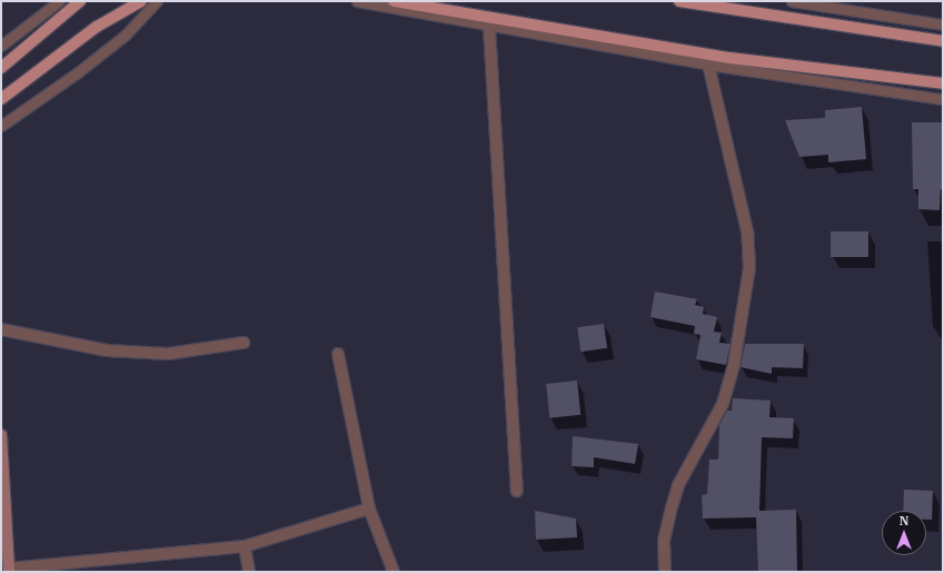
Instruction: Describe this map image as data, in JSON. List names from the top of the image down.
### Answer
{
  "north": "top"
}
